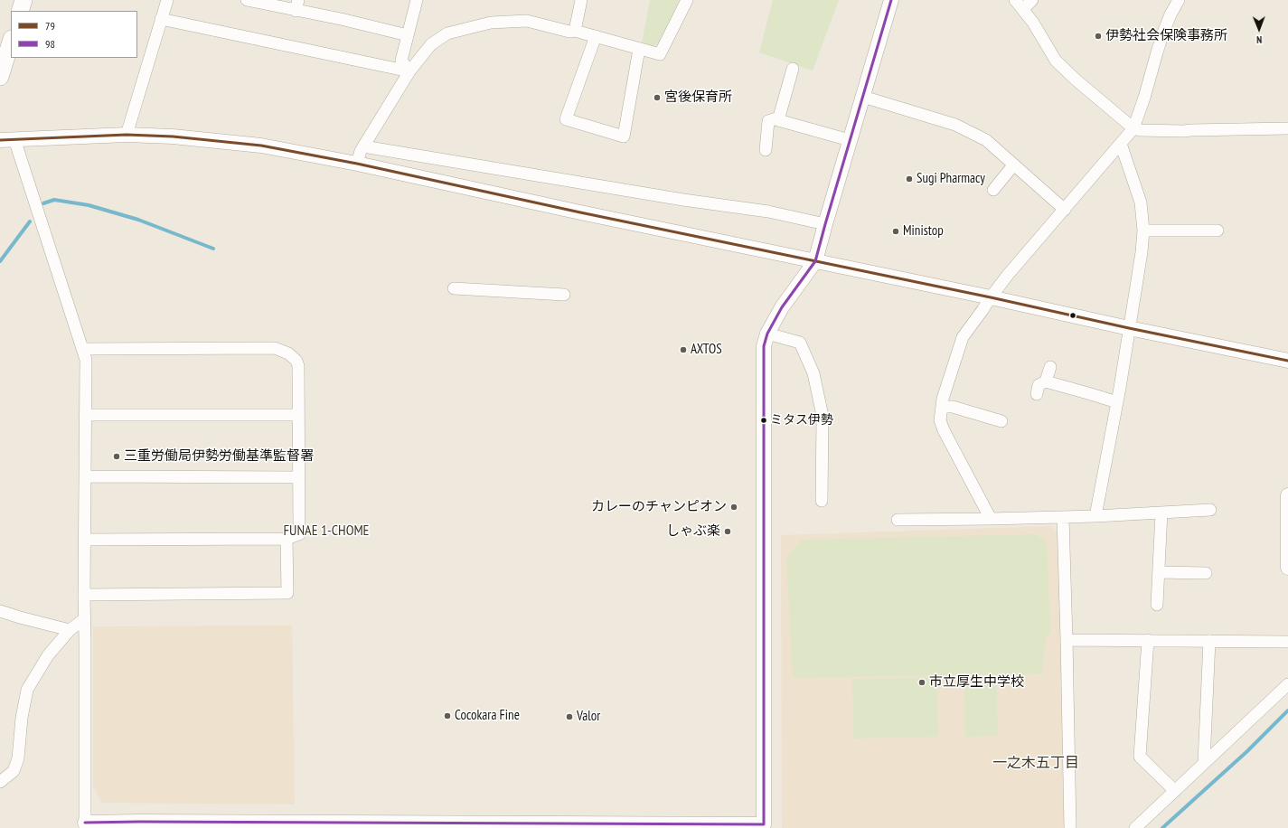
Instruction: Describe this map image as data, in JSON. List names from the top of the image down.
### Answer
{
  "districts": ["FUNAE 1-CHOME", "一之木五丁目"],
  "places": [
    "伊勢社会保険事務所",
    "宮後保育所",
    "Sugi Pharmacy",
    "Ministop",
    "AXTOS",
    "ミタス伊勢",
    "三重労働局伊勢労働基準監督署",
    "カレーのチャンピオン",
    "しゃぶ楽",
    "市立厚生中学校",
    "Cocokara Fine",
    "Valor"
  ],
  "lines": ["transit line 98", "transit line 79"],
  "legend": ["79", "98"],
  "north": "bottom"
}
